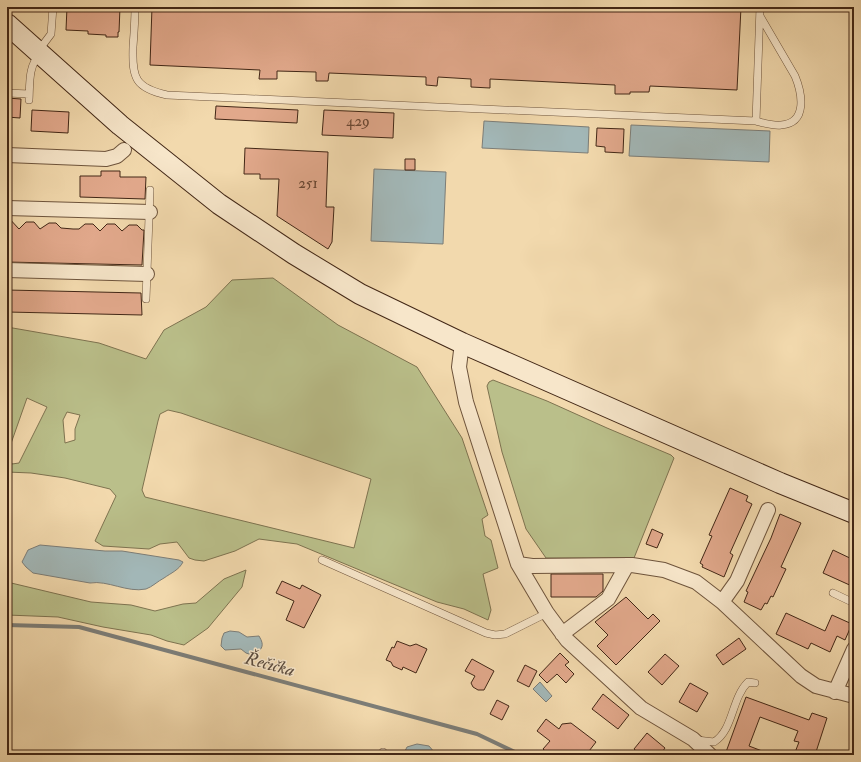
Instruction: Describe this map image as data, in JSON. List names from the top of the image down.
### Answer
{
  "water": ["Řečička"],
  "house_numbers": ["429", "251"]
}
